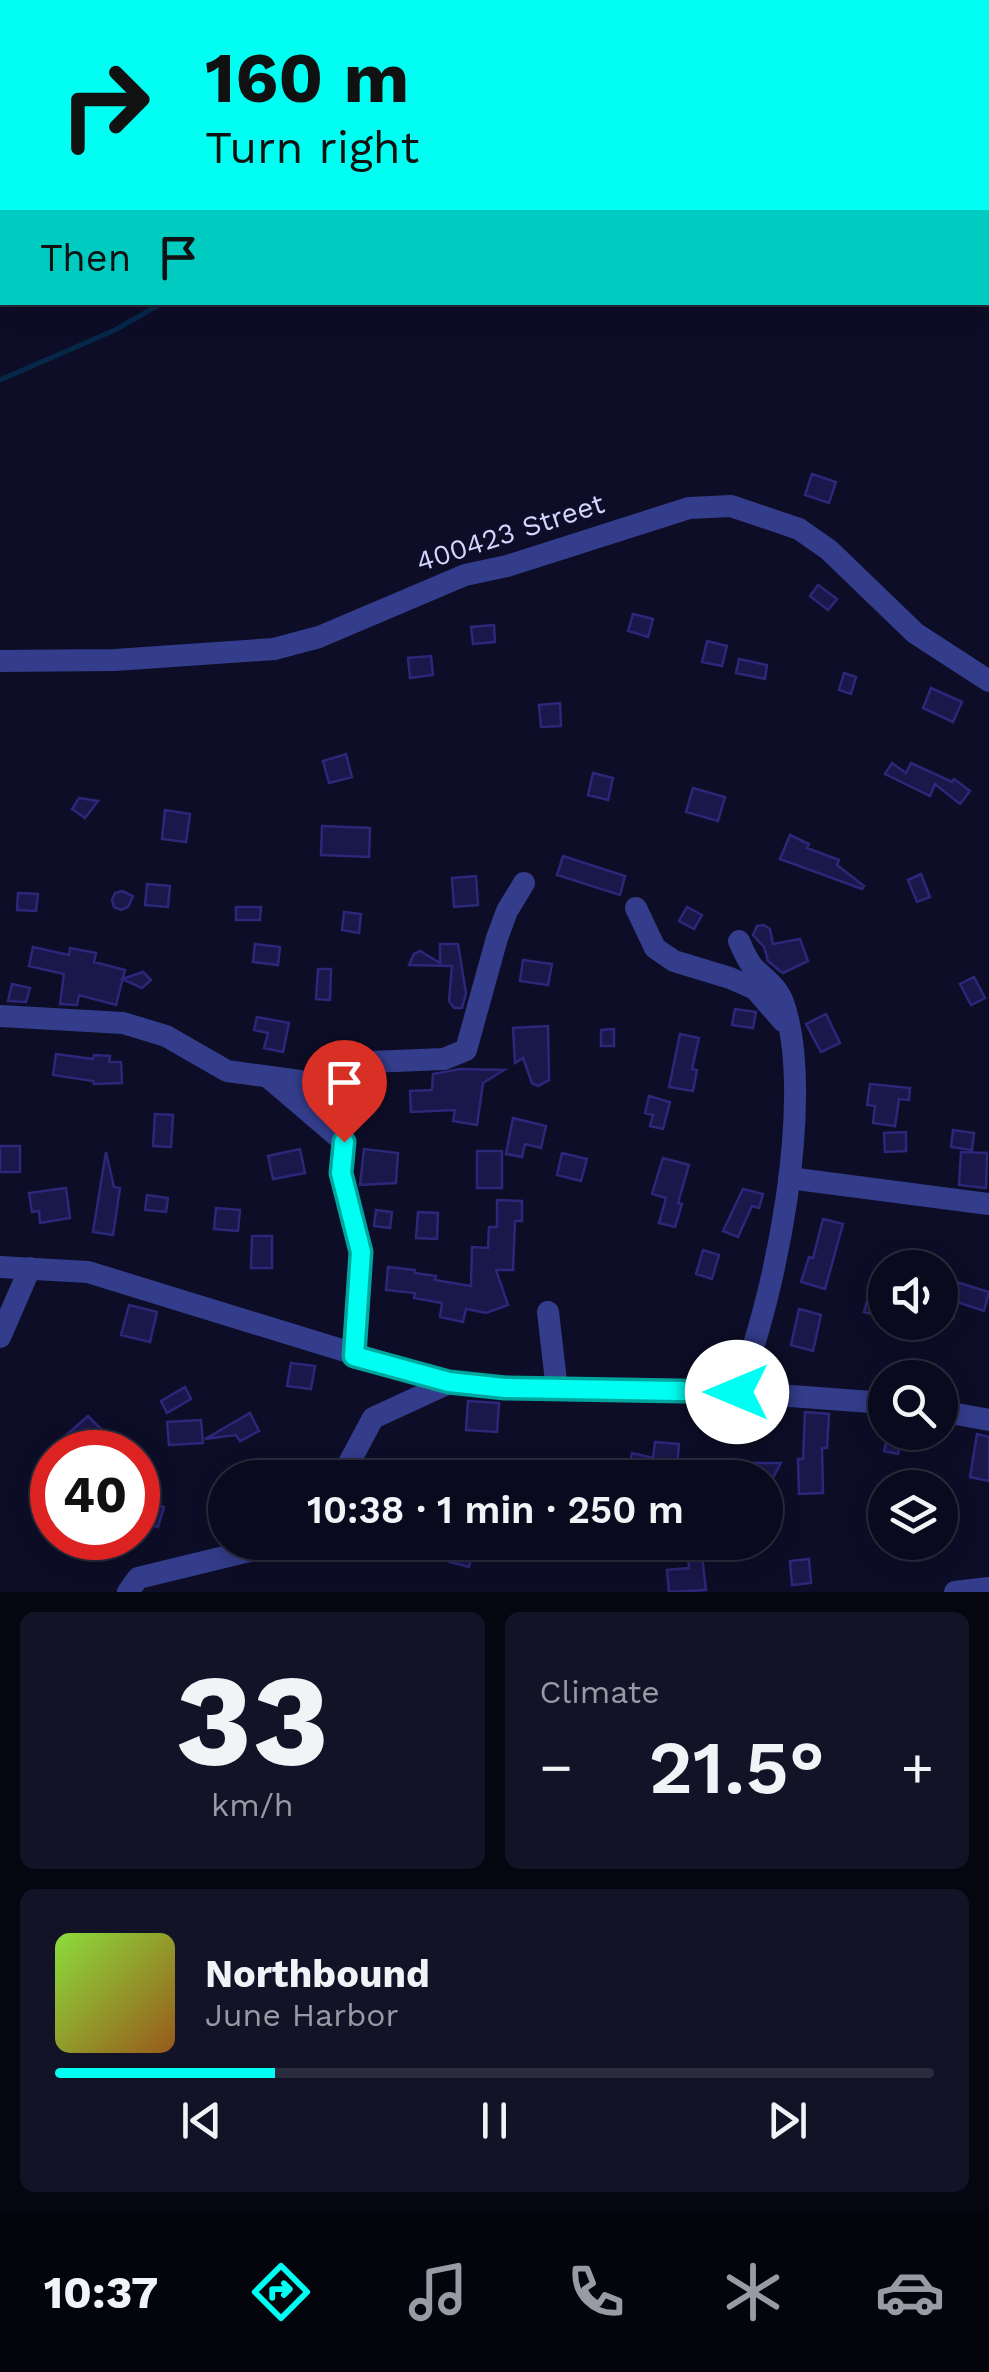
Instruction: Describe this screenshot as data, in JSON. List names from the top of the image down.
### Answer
{
  "streets": {
    "street": ["400423 Street"]
  },
  "page": {
    "turn": ["160 m", "Turn right"],
    "then": "Then",
    "limit": "40",
    "trip": "10:38 · 1 min · 250 m",
    "tile": [
      ["33", "km/h"],
      "Climate"
    ],
    "heat": ["−", "21.5°", "+"],
    "song": ["Northbound", "June Harbor"],
    "tabs": "10:37"
  }
}
